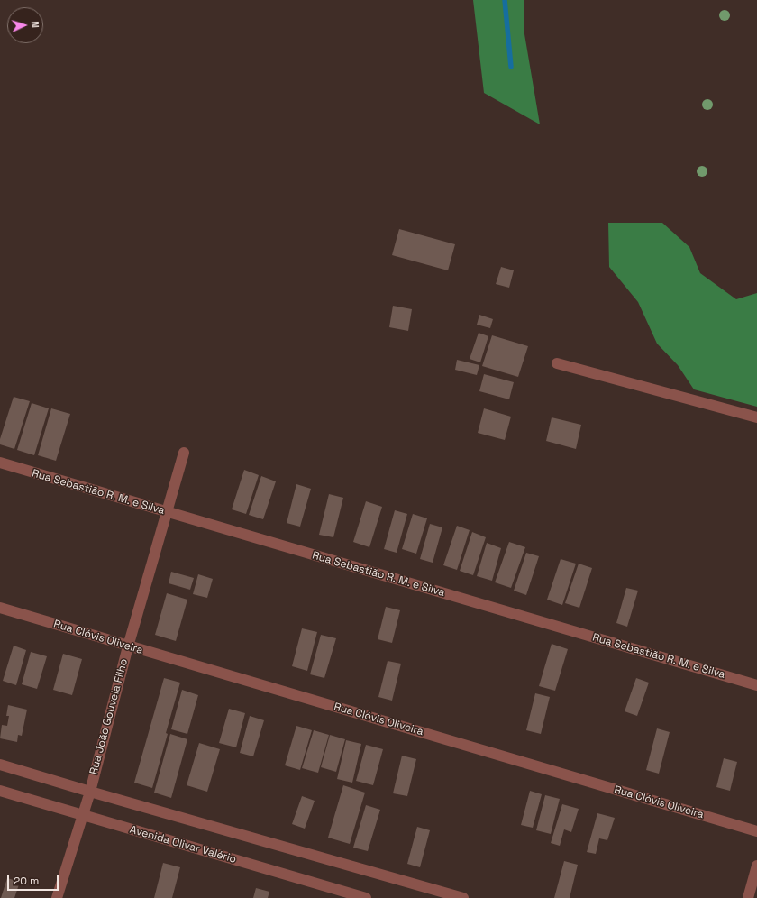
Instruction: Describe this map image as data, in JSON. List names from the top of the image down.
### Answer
{
  "streets": {
    "street": [
      "Rua Sebastião R. M. e Silva",
      "Rua Clóvis Oliveira",
      "Rua João Gouveia Filho",
      "Avenida Olivar Valério"
    ]
  },
  "crossings": [
    ["Rua Sebastião R. M. e Silva", "Rua João Gouveia Filho"],
    ["Rua Clóvis Oliveira", "Rua João Gouveia Filho"],
    ["Rua João Gouveia Filho", "Avenida Olivar Valério"]
  ],
  "scale_bar": "20 m",
  "north": "right"
}
